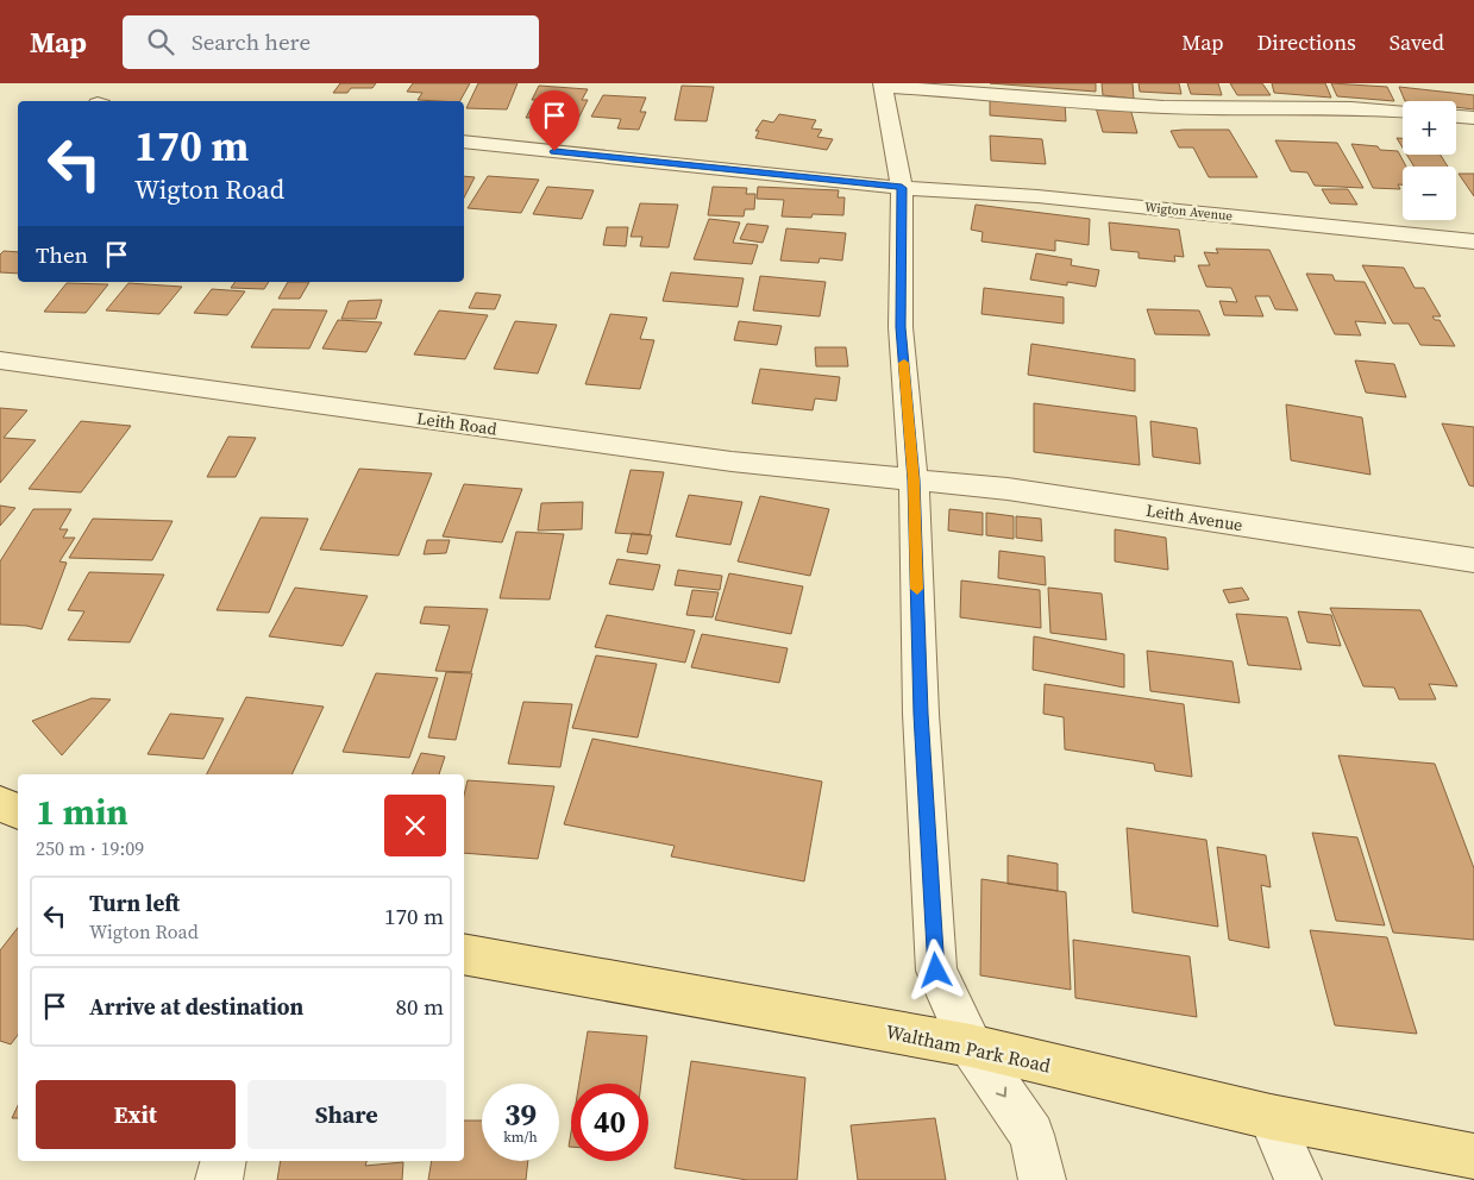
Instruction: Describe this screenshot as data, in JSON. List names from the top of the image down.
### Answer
{
  "streets": {
    "main road": ["Waltham Park Road"],
    "street": ["Wigton Avenue", "Leith Road", "Leith Avenue"]
  },
  "crossings": [
    ["Leith Road", "Leith Avenue"]
  ],
  "page": {
    "header": "Map",
    "search": "Search here",
    "nav": ["Map", "Directions", "Saved"],
    "map_buttons": ["+", "−"],
    "turn": ["170 m", "Wigton Road"],
    "then": "Then",
    "heading": ["1 min", "250 m · 19:09"],
    "list": [
      {
        "name": "Turn left",
        "note": "Wigton Road",
        "value": "170 m"
      },
      {
        "name": "Arrive at destination",
        "value": "80 m"
      }
    ],
    "buttons": ["Exit", "Share"],
    "speed": "39 km/h",
    "limit": "40"
  }
}
